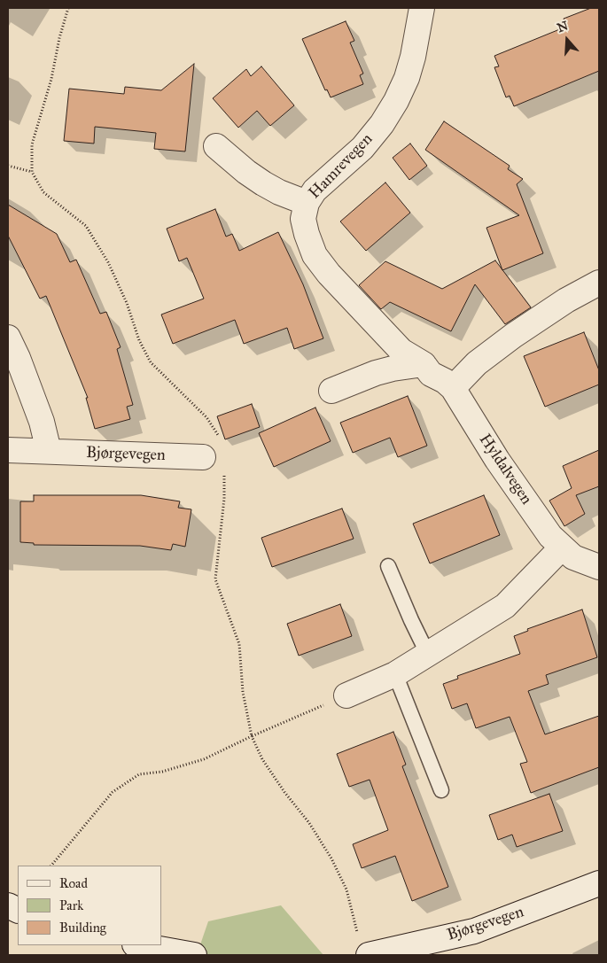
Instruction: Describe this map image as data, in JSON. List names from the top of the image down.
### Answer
{
  "streets": {
    "street": ["Hamrevegen", "Bjørgevegen", "Hyldalvegen"]
  },
  "crossings": [
    ["Hamrevegen", "Hyldalvegen"]
  ],
  "legend": ["Road", "Park", "Building"],
  "north": "top"
}
